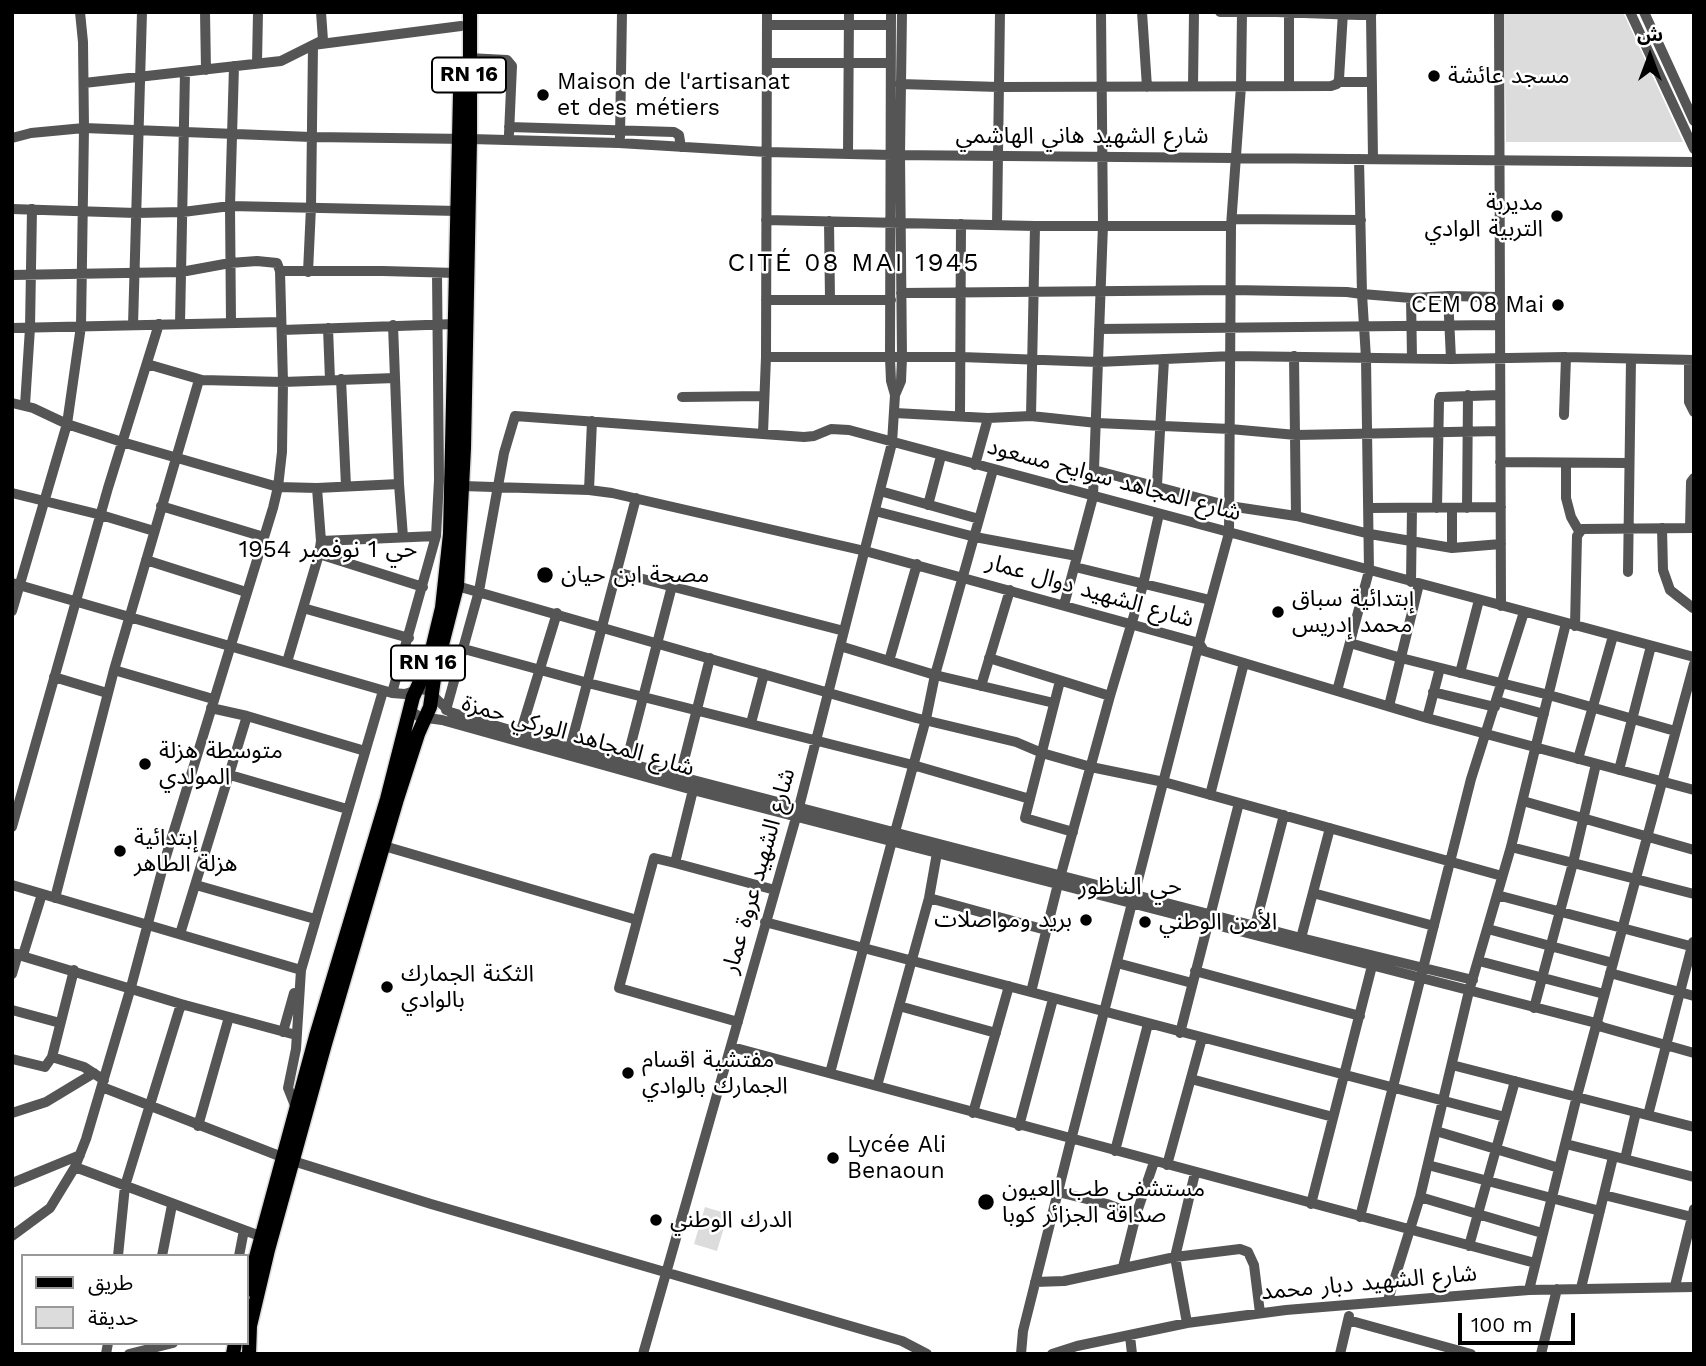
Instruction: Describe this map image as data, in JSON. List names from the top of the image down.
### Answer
{
  "streets": {
    "main road": ["RN 16"],
    "street": [
      "شارع الشهيد هاني الهاشمي",
      "شارع المجاهد سوايح مسعود",
      "شارع الشهيد دوال عمار",
      "شارع المجاهد الوركي حمزة",
      "شارع الشهيد عروة عمار",
      "شارع الشهيد دبار محمد"
    ]
  },
  "crossings": [
    ["RN 16", "شارع الشهيد هاني الهاشمي"],
    ["RN 16", "شارع الشهيد دوال عمار"],
    ["RN 16", "شارع المجاهد الوركي حمزة"],
    ["شارع الشهيد هاني الهاشمي", "شارع الشهيد عروة عمار"],
    ["شارع المجاهد سوايح مسعود", "شارع الشهيد دوال عمار"],
    ["شارع المجاهد سوايح مسعود", "شارع الشهيد عروة عمار"],
    ["شارع الشهيد دوال عمار", "شارع الشهيد عروة عمار"],
    ["شارع المجاهد الوركي حمزة", "شارع الشهيد عروة عمار"]
  ],
  "districts": ["CITÉ 08 MAI 1945", "حي 1 نوفمبر 1954", "حي الناظور"],
  "places": [
    "مسجد عائشة",
    "Maison de l'artisanat et des métiers",
    "مديربة التربية الوادي",
    "CEM 08 Mai",
    "مصحة ابن حيان",
    "إبتدائية سباق محمد إدريس",
    "متوسطة هزلة المولدي",
    "إبتدائية هزلة الطاهر",
    "بريد ومواصلات",
    "الأمن الوطني",
    "الثكنة الجمارك بالوادي",
    "مفتشية اقسام الجمارك بالوادي",
    "Lycée Ali Benaoun",
    "مستشفى طب العيون صداقة الجزائر كوبا",
    "الدرك الوطني"
  ],
  "legend": ["طريق", "حديقة"],
  "scale_bar": "100 m",
  "north": "top"
}
